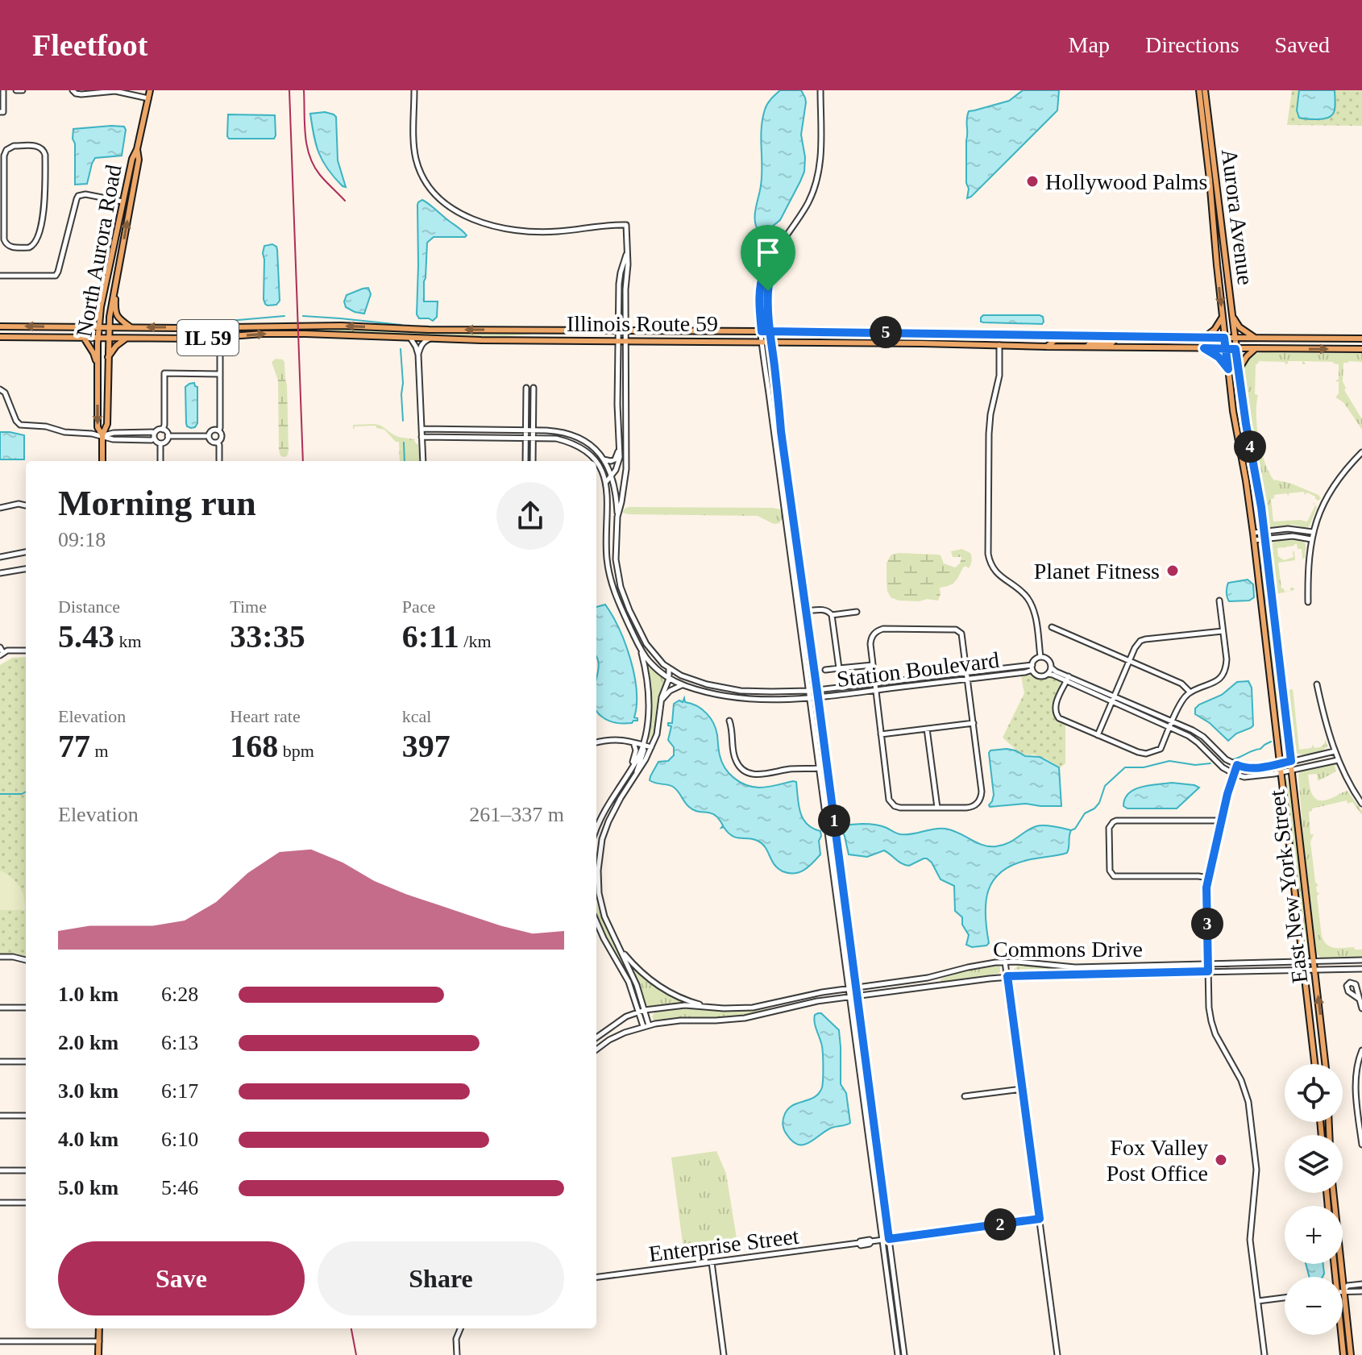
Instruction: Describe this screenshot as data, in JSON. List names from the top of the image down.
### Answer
{
  "streets": {
    "main road": [
      "Aurora Avenue",
      "North Aurora Road",
      "Illinois Route 59",
      "IL 59",
      "East New York Street"
    ],
    "street": ["Station Boulevard", "Commons Drive", "Enterprise Street"]
  },
  "crossings": [
    ["Aurora Avenue", "Illinois Route 59"],
    ["Aurora Avenue", "East New York Street"],
    ["North Aurora Road", "Illinois Route 59"],
    ["Illinois Route 59", "IL 59"],
    ["Illinois Route 59", "East New York Street"],
    ["East New York Street", "Commons Drive"]
  ],
  "places": ["Hollywood Palms", "Planet Fitness", "Fox Valley Post Office"],
  "page": {
    "header": "Fleetfoot",
    "nav": ["Map", "Directions", "Saved"],
    "pins": [
      "5",
      "4",
      "1",
      "3",
      "2"
    ],
    "heading": ["Morning run", "09:18"],
    "stats": [
      ["Distance", "5.43 km"],
      ["Time", "33:35"],
      ["Pace", "6:11 /km"],
      ["Elevation", "77 m"],
      ["Heart rate", "168 bpm"],
      ["kcal", "397"]
    ],
    "chart": ["Elevation", "261–337 m"],
    "list": [
      {
        "name": "1.0 km",
        "note": "6:28"
      },
      {
        "name": "2.0 km",
        "note": "6:13"
      },
      {
        "name": "3.0 km",
        "note": "6:17"
      },
      {
        "name": "4.0 km",
        "note": "6:10"
      },
      {
        "name": "5.0 km",
        "note": "5:46"
      }
    ],
    "map_buttons": ["+", "−"],
    "buttons": ["Save", "Share"]
  }
}
